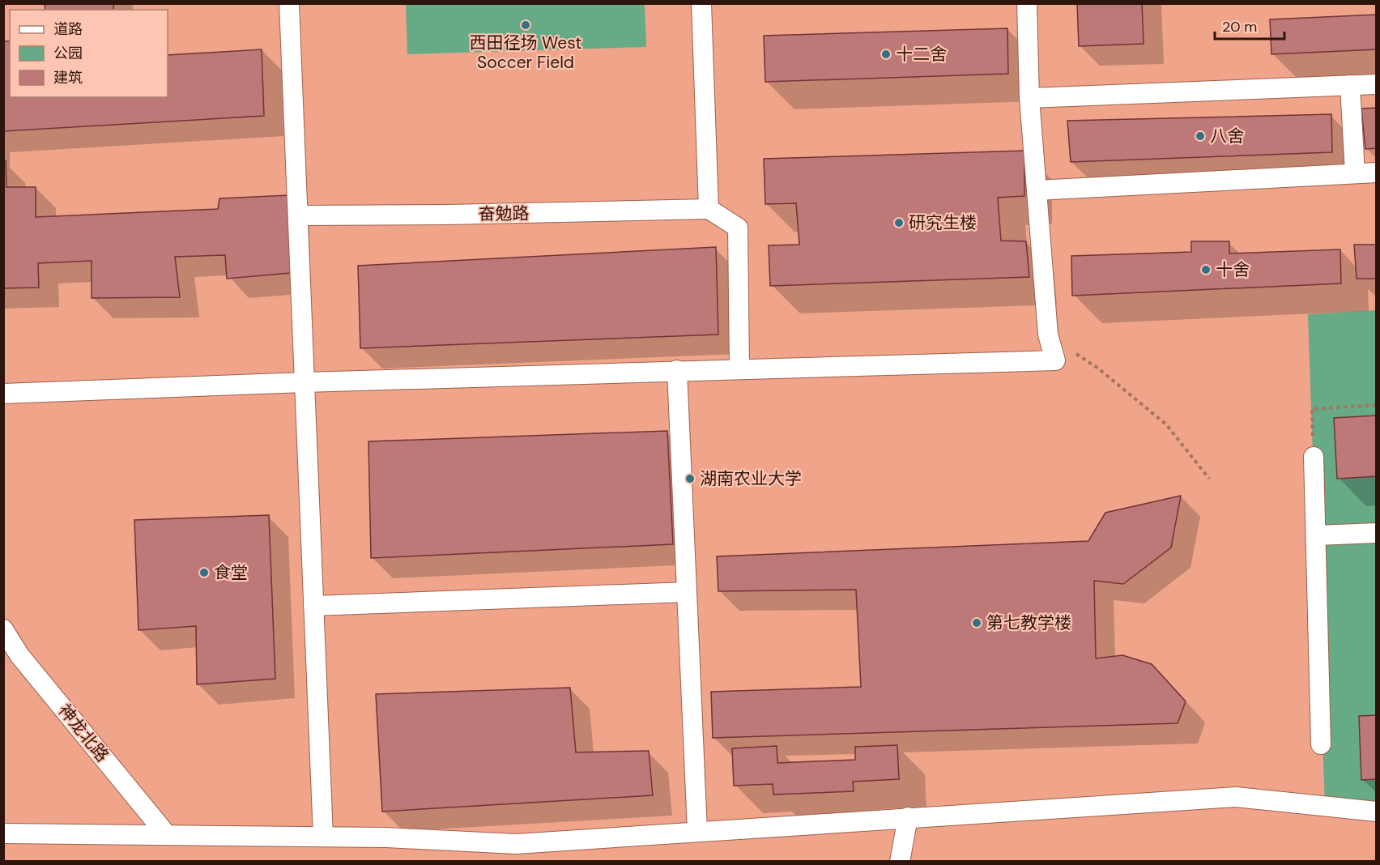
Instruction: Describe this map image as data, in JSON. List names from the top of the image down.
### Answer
{
  "streets": {
    "street": ["奋勉路", "神龙北路"]
  },
  "places": [
    "西田径场 West Soccer Field",
    "十二舍",
    "八舍",
    "研究生楼",
    "十舍",
    "湖南农业大学",
    "食堂",
    "第七教学楼"
  ],
  "legend": ["道路", "公园", "建筑"],
  "scale_bar": "20 m"
}
